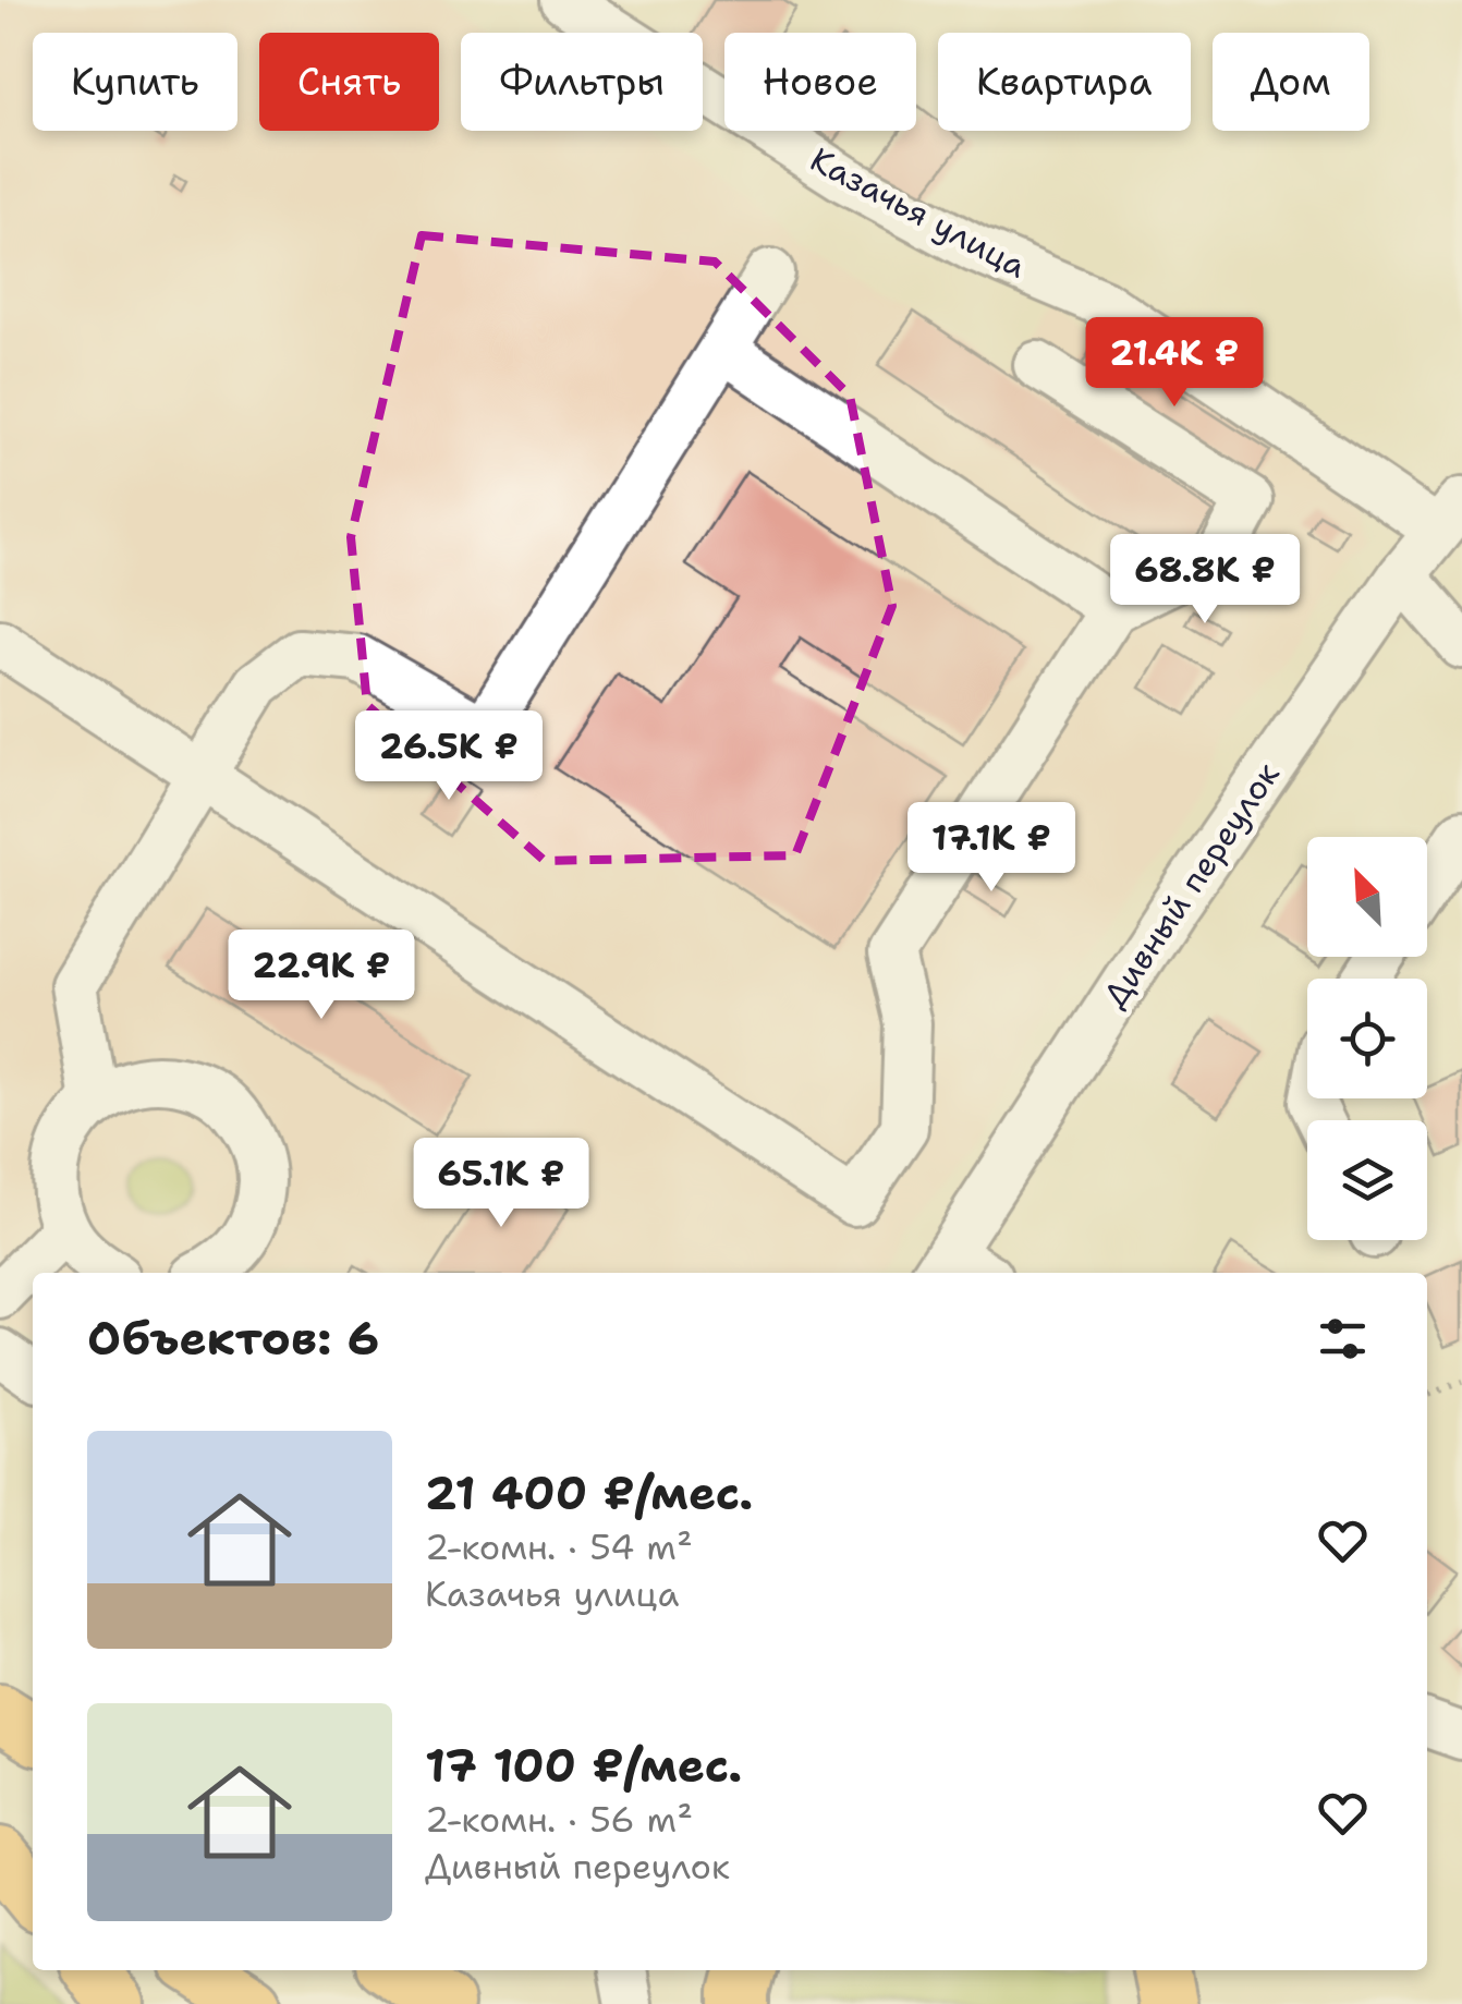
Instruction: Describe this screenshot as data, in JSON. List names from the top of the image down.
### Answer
{
  "streets": {
    "street": ["Казачья улица", "Дивный переулок"]
  },
  "crossings": [
    ["Казачья улица", "Дивный переулок"]
  ],
  "north": "top left",
  "page": {
    "chip": [
      "Купить",
      "Снять",
      "Фильтры",
      "Новое",
      "Квартира",
      "Дом"
    ],
    "price": [
      "21.4K ₽",
      "68.8K ₽",
      "26.5K ₽",
      "17.1K ₽",
      "22.9K ₽",
      "65.1K ₽"
    ],
    "heading": "Объектов: 6",
    "list": [
      {
        "name": "21 400 ₽/мес.",
        "note": "2-комн. · 54 m² · Казачья улица"
      },
      {
        "name": "17 100 ₽/мес.",
        "note": "2-комн. · 56 m² · Дивный переулок"
      }
    ]
  }
}
